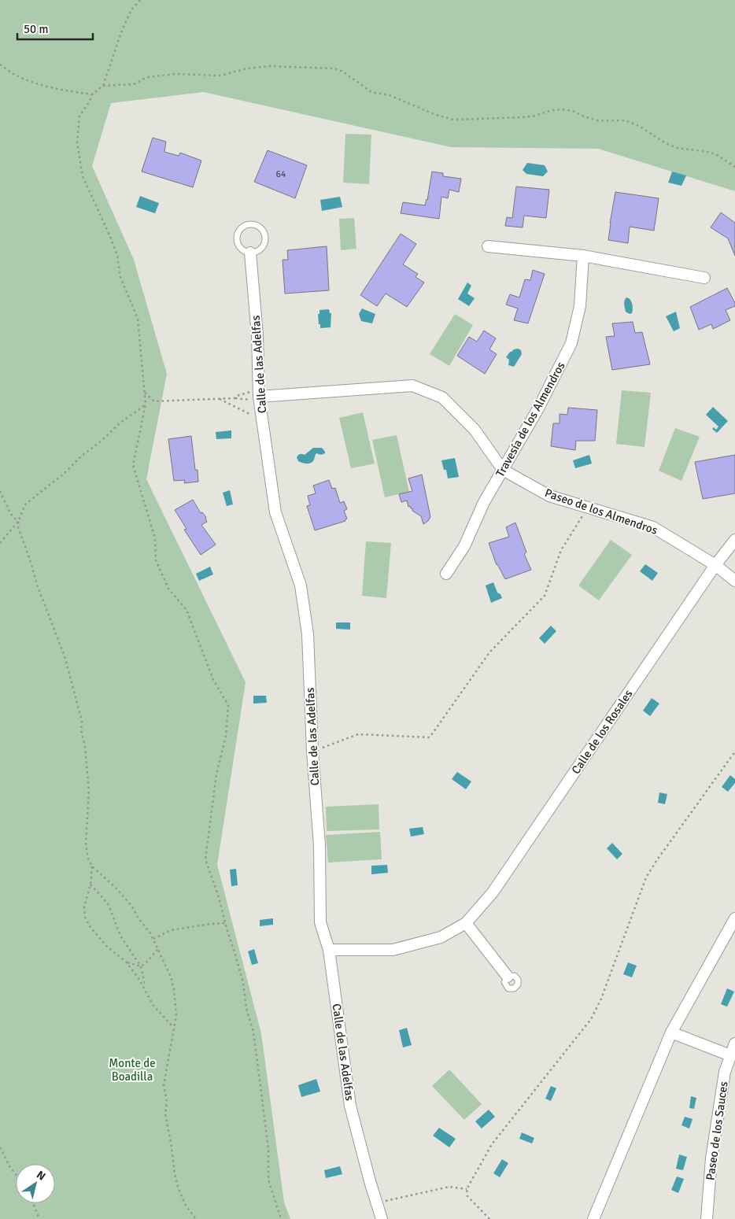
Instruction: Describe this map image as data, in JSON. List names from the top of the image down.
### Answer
{
  "streets": {
    "street": [
      "Calle de las Adelfas",
      "Travesía de los Almendros",
      "Paseo de los Almendros",
      "Calle de los Rosales",
      "Paseo de los Sauces"
    ]
  },
  "crossings": [
    ["Calle de las Adelfas", "Paseo de los Almendros"],
    ["Calle de las Adelfas", "Calle de los Rosales"],
    ["Travesía de los Almendros", "Paseo de los Almendros"],
    ["Paseo de los Almendros", "Calle de los Rosales"]
  ],
  "parks": ["Monte de Boadilla"],
  "house_numbers": ["64"],
  "scale_bar": "50 m",
  "north": "top right"
}
